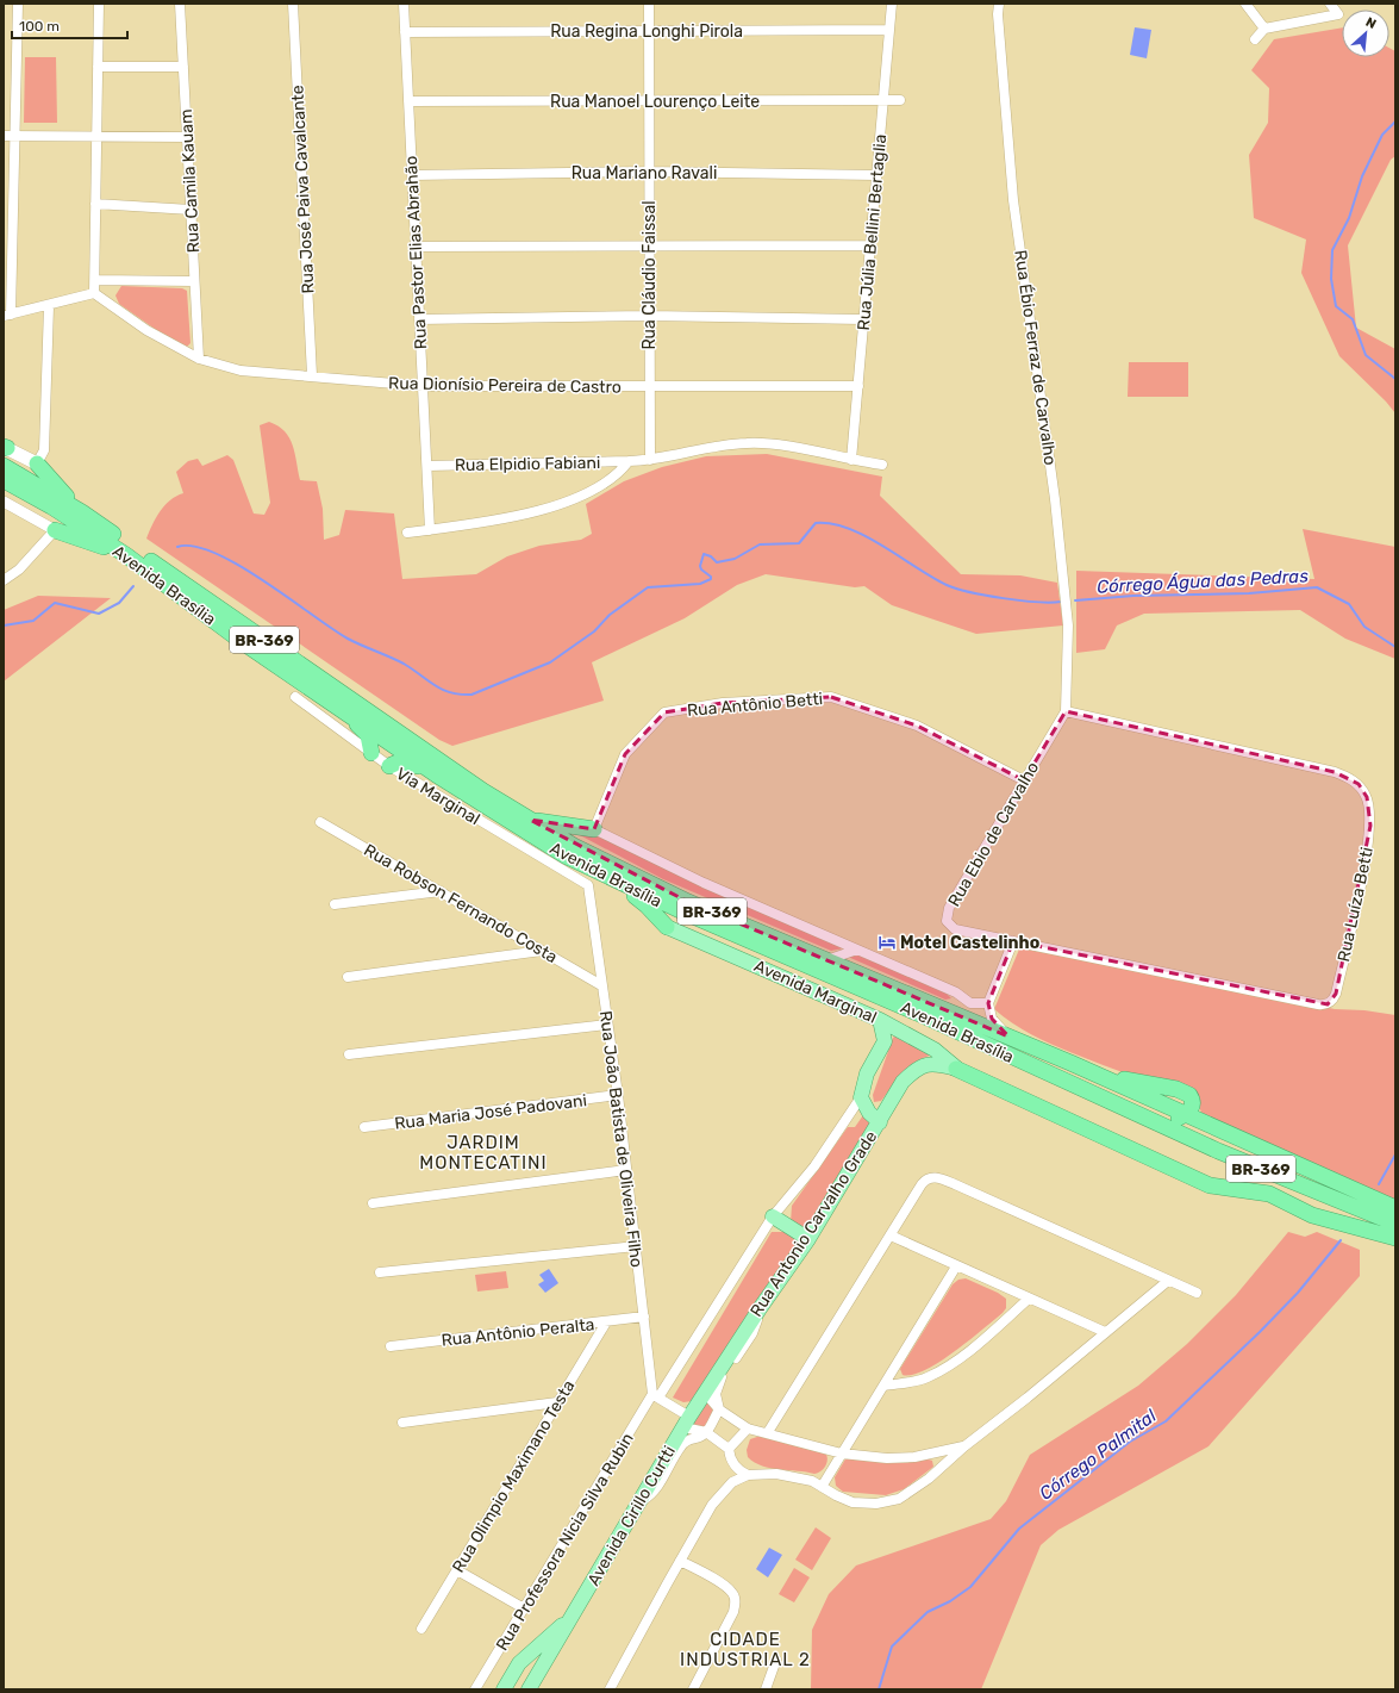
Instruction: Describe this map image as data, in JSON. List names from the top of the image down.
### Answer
{
  "streets": {
    "highway": ["Avenida Brasília", "BR-369"],
    "main road": ["Avenida Marginal", "Rua Antonio Carvalho Grade", "Avenida Cirillo Curtti"],
    "street": [
      "Rua Regina Longhi Pirola",
      "Rua Manoel Lourenço Leite",
      "Rua Mariano Ravali",
      "Rua Camila Kauam",
      "Rua José Paiva Cavalcante",
      "Rua Júlia Bellini Bertaglia",
      "Rua Pastor Elias Abrahão",
      "Rua Cláudio Faissal",
      "Rua Ébio Ferraz de Carvalho",
      "Rua Dionísio Pereira de Castro",
      "Rua Elpidio Fabiani",
      "Rua Antônio Betti",
      "Via Marginal",
      "Rua Ebio de Carvalho",
      "Rua Robson Fernando Costa",
      "Rua Luíza Betti",
      "Rua Maria José Padovani",
      "Rua João Batista de Oliveira Filho",
      "Rua Antônio Peralta",
      "Rua Olimpio Maximano Testa",
      "Rua Professora Nicia Silva Rubin"
    ]
  },
  "crossings": [
    ["Rua Regina Longhi Pirola", "Rua Júlia Bellini Bertaglia"],
    ["Rua Regina Longhi Pirola", "Rua Pastor Elias Abrahão"],
    ["Rua Regina Longhi Pirola", "Rua Cláudio Faissal"],
    ["Rua Manoel Lourenço Leite", "Rua Júlia Bellini Bertaglia"],
    ["Rua Manoel Lourenço Leite", "Rua Pastor Elias Abrahão"],
    ["Rua Manoel Lourenço Leite", "Rua Cláudio Faissal"],
    ["Rua Mariano Ravali", "Rua Júlia Bellini Bertaglia"],
    ["Rua Mariano Ravali", "Rua Pastor Elias Abrahão"],
    ["Rua Mariano Ravali", "Rua Cláudio Faissal"],
    ["Rua Camila Kauam", "Rua Dionísio Pereira de Castro"],
    ["Rua José Paiva Cavalcante", "Rua Dionísio Pereira de Castro"],
    ["Rua Júlia Bellini Bertaglia", "Rua Dionísio Pereira de Castro"],
    ["Rua Júlia Bellini Bertaglia", "Rua Elpidio Fabiani"],
    ["Rua Pastor Elias Abrahão", "Rua Dionísio Pereira de Castro"],
    ["Rua Pastor Elias Abrahão", "Rua Elpidio Fabiani"],
    ["Rua Cláudio Faissal", "Rua Dionísio Pereira de Castro"],
    ["Rua Cláudio Faissal", "Rua Elpidio Fabiani"],
    ["Rua Ébio Ferraz de Carvalho", "Rua Ebio de Carvalho"],
    ["Rua Ébio Ferraz de Carvalho", "Rua Luíza Betti"],
    ["Avenida Brasília", "BR-369"],
    ["Rua Antônio Betti", "Rua Ebio de Carvalho"],
    ["Via Marginal", "Rua João Batista de Oliveira Filho"],
    ["Rua Ebio de Carvalho", "Rua Luíza Betti"],
    ["Rua Robson Fernando Costa", "Rua João Batista de Oliveira Filho"],
    ["Avenida Marginal", "Rua Antonio Carvalho Grade"],
    ["Rua Maria José Padovani", "Rua João Batista de Oliveira Filho"],
    ["Rua João Batista de Oliveira Filho", "Rua Antônio Peralta"],
    ["Rua João Batista de Oliveira Filho", "Rua Professora Nicia Silva Rubin"],
    ["Rua Antonio Carvalho Grade", "Avenida Cirillo Curtti"],
    ["Rua Antônio Peralta", "Rua Olimpio Maximano Testa"]
  ],
  "districts": ["JARDIM MONTECATINI", "CIDADE INDUSTRIAL 2"],
  "water": ["Córrego Água das Pedras", "Córrego Palmital"],
  "places": {
    "hotel": ["Motel Castelinho"]
  },
  "scale_bar": "100 m",
  "north": "top right"
}
